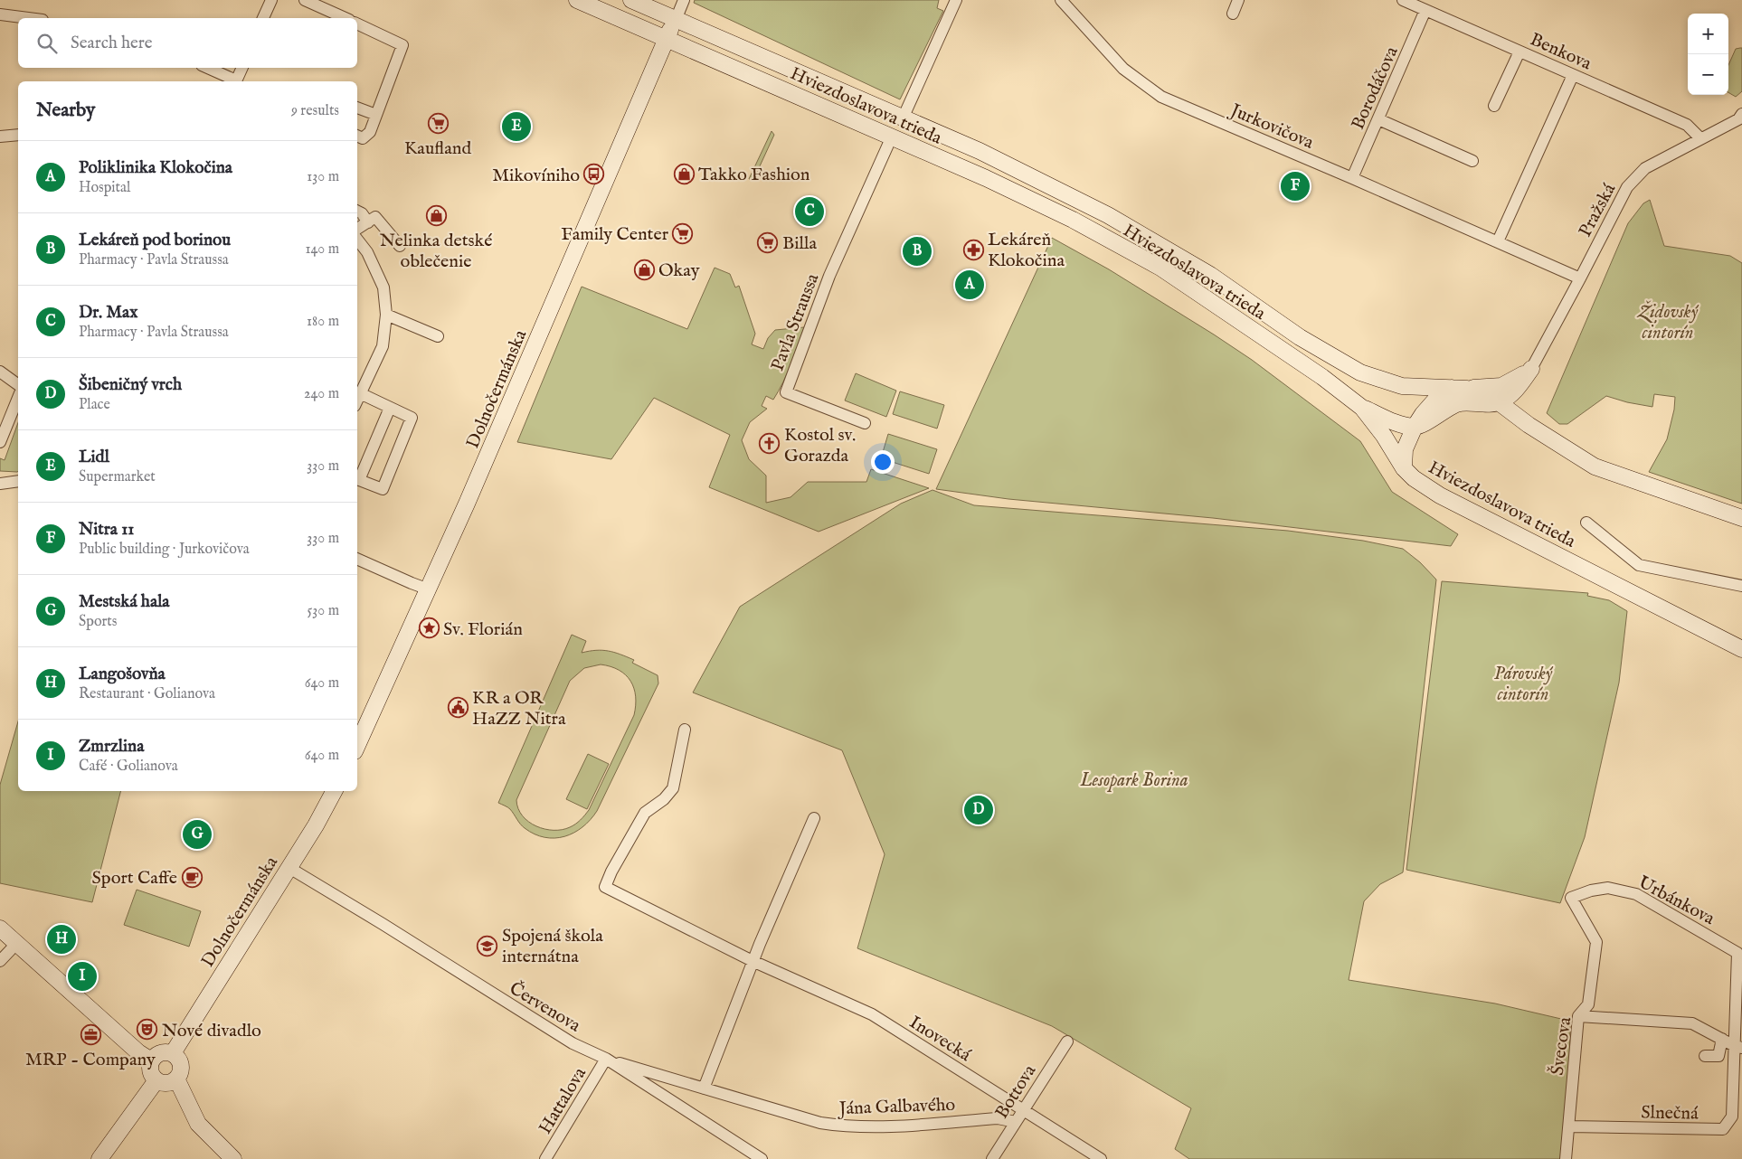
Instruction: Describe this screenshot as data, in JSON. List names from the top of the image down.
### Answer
{
  "streets": {
    "street": [
      "Benkova",
      "Borodáčova",
      "Hviezdoslavova trieda",
      "Jurkovičova",
      "Pražská",
      "Pavla Straussa",
      "Dolnočermánska",
      "Urbánkova",
      "Červenova",
      "Inovecká",
      "Švecova",
      "Bottova",
      "Hattalova",
      "Jána Galbavého",
      "Slnečná"
    ]
  },
  "crossings": [
    ["Benkova", "Borodáčova"],
    ["Benkova", "Pražská"],
    ["Borodáčova", "Jurkovičova"],
    ["Hviezdoslavova trieda", "Pavla Straussa"],
    ["Hviezdoslavova trieda", "Dolnočermánska"],
    ["Jurkovičova", "Pražská"],
    ["Dolnočermánska", "Červenova"],
    ["Urbánkova", "Švecova"],
    ["Urbánkova", "Slnečná"],
    ["Červenova", "Hattalova"],
    ["Červenova", "Jána Galbavého"],
    ["Inovecká", "Bottova"],
    ["Švecova", "Slnečná"],
    ["Bottova", "Jána Galbavého"],
    ["Hattalova", "Jána Galbavého"]
  ],
  "parks": ["Židovský cintorín", "Párovský cintorín", "Lesopark Borina"],
  "places": {
    "supermarket": ["Kaufland", "Family Center", "Billa"],
    "shop": ["Takko Fashion", "Nelinka detské oblečenie", "Okay"],
    "bus stop": ["Mikovíniho"],
    "pharmacy": ["Lekáreň Klokočina"],
    "church": ["Kostol sv. Gorazda"],
    "place": ["Sv. Florián"],
    "public building": ["KR a OR HaZZ Nitra"],
    "cafe": ["Sport Caffe"],
    "school or university": ["Spojená škola internátna"],
    "theatre": ["Nové divadlo"],
    "office": ["MRP - Company"]
  },
  "page": {
    "map_buttons": ["+", "−"],
    "search": "Search here",
    "heading": ["Nearby", "9 results"],
    "pins": [
      "E",
      "F",
      "C",
      "B",
      "A",
      "D",
      "G",
      "H",
      "I"
    ],
    "list": [
      {
        "mark": "A",
        "name": "Poliklinika Klokočina",
        "note": "Hospital",
        "value": "130 m"
      },
      {
        "mark": "B",
        "name": "Lekáreň pod borinou",
        "note": "Pharmacy · Pavla Straussa",
        "value": "140 m"
      },
      {
        "mark": "C",
        "name": "Dr. Max",
        "note": "Pharmacy · Pavla Straussa",
        "value": "180 m"
      },
      {
        "mark": "D",
        "name": "Šibeničný vrch",
        "note": "Place",
        "value": "240 m"
      },
      {
        "mark": "E",
        "name": "Lidl",
        "note": "Supermarket",
        "value": "330 m"
      },
      {
        "mark": "F",
        "name": "Nitra 11",
        "note": "Public building · Jurkovičova",
        "value": "330 m"
      },
      {
        "mark": "G",
        "name": "Mestská hala",
        "note": "Sports",
        "value": "530 m"
      },
      {
        "mark": "H",
        "name": "Langošovňa",
        "note": "Restaurant · Golianova",
        "value": "640 m"
      },
      {
        "mark": "I",
        "name": "Zmrzlina",
        "note": "Café · Golianova",
        "value": "640 m"
      }
    ]
  }
}
